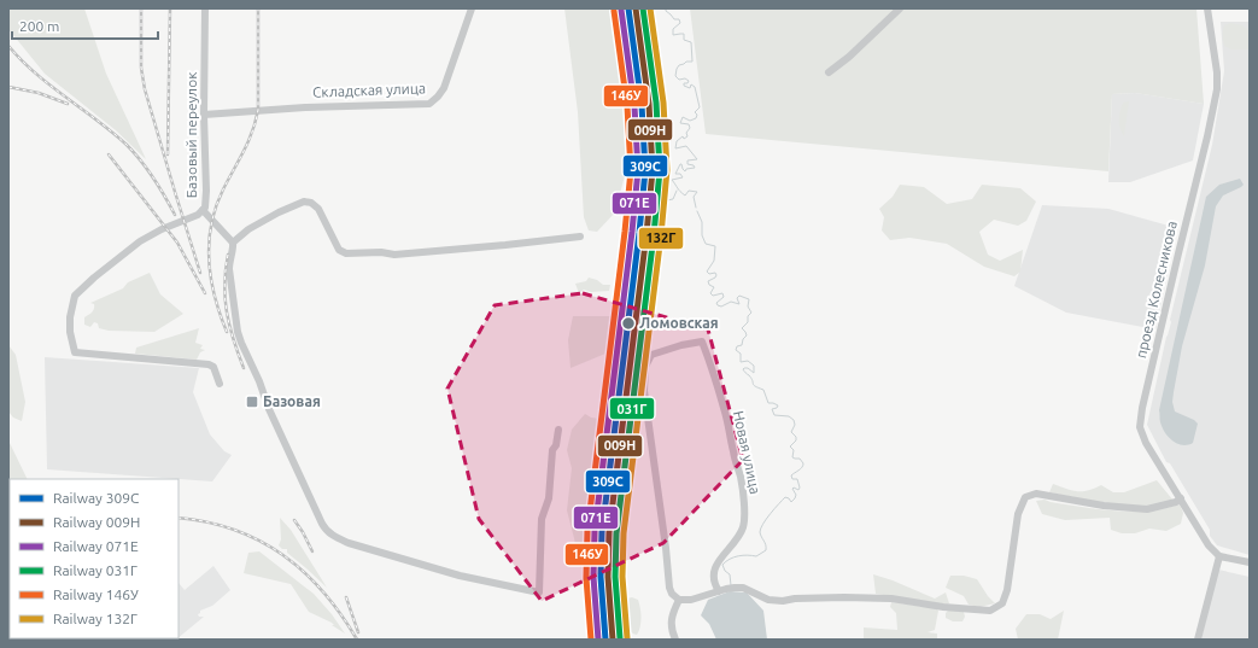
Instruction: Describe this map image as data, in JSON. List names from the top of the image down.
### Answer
{
  "streets": {
    "street": [
      "Складская улица",
      "Базовый переулок",
      "проезд Колесникова",
      "Новая улица"
    ]
  },
  "crossings": [
    ["Складская улица", "Базовый переулок"]
  ],
  "places": {
    "other": ["Ломовская"],
    "transit": ["Базовая"]
  },
  "lines": [
    "rail line 309С",
    "rail line 009Н",
    "rail line 031Г",
    "rail line 132Г",
    "rail line 071Е",
    "rail line 146У"
  ],
  "legend": [
    "Railway 309С",
    "Railway 009Н",
    "Railway 071Е",
    "Railway 031Г",
    "Railway 146У",
    "Railway 132Г"
  ],
  "scale_bar": "200 m"
}
